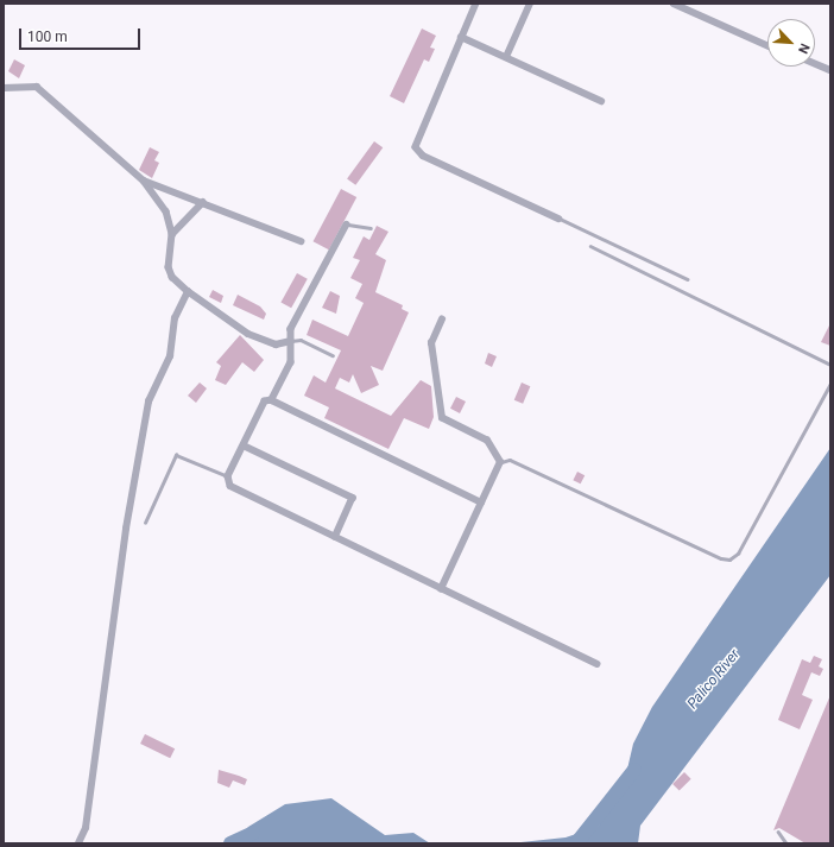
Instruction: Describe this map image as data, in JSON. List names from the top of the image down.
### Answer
{
  "water": ["Palico River"],
  "scale_bar": "100 m",
  "north": "bottom right"
}
